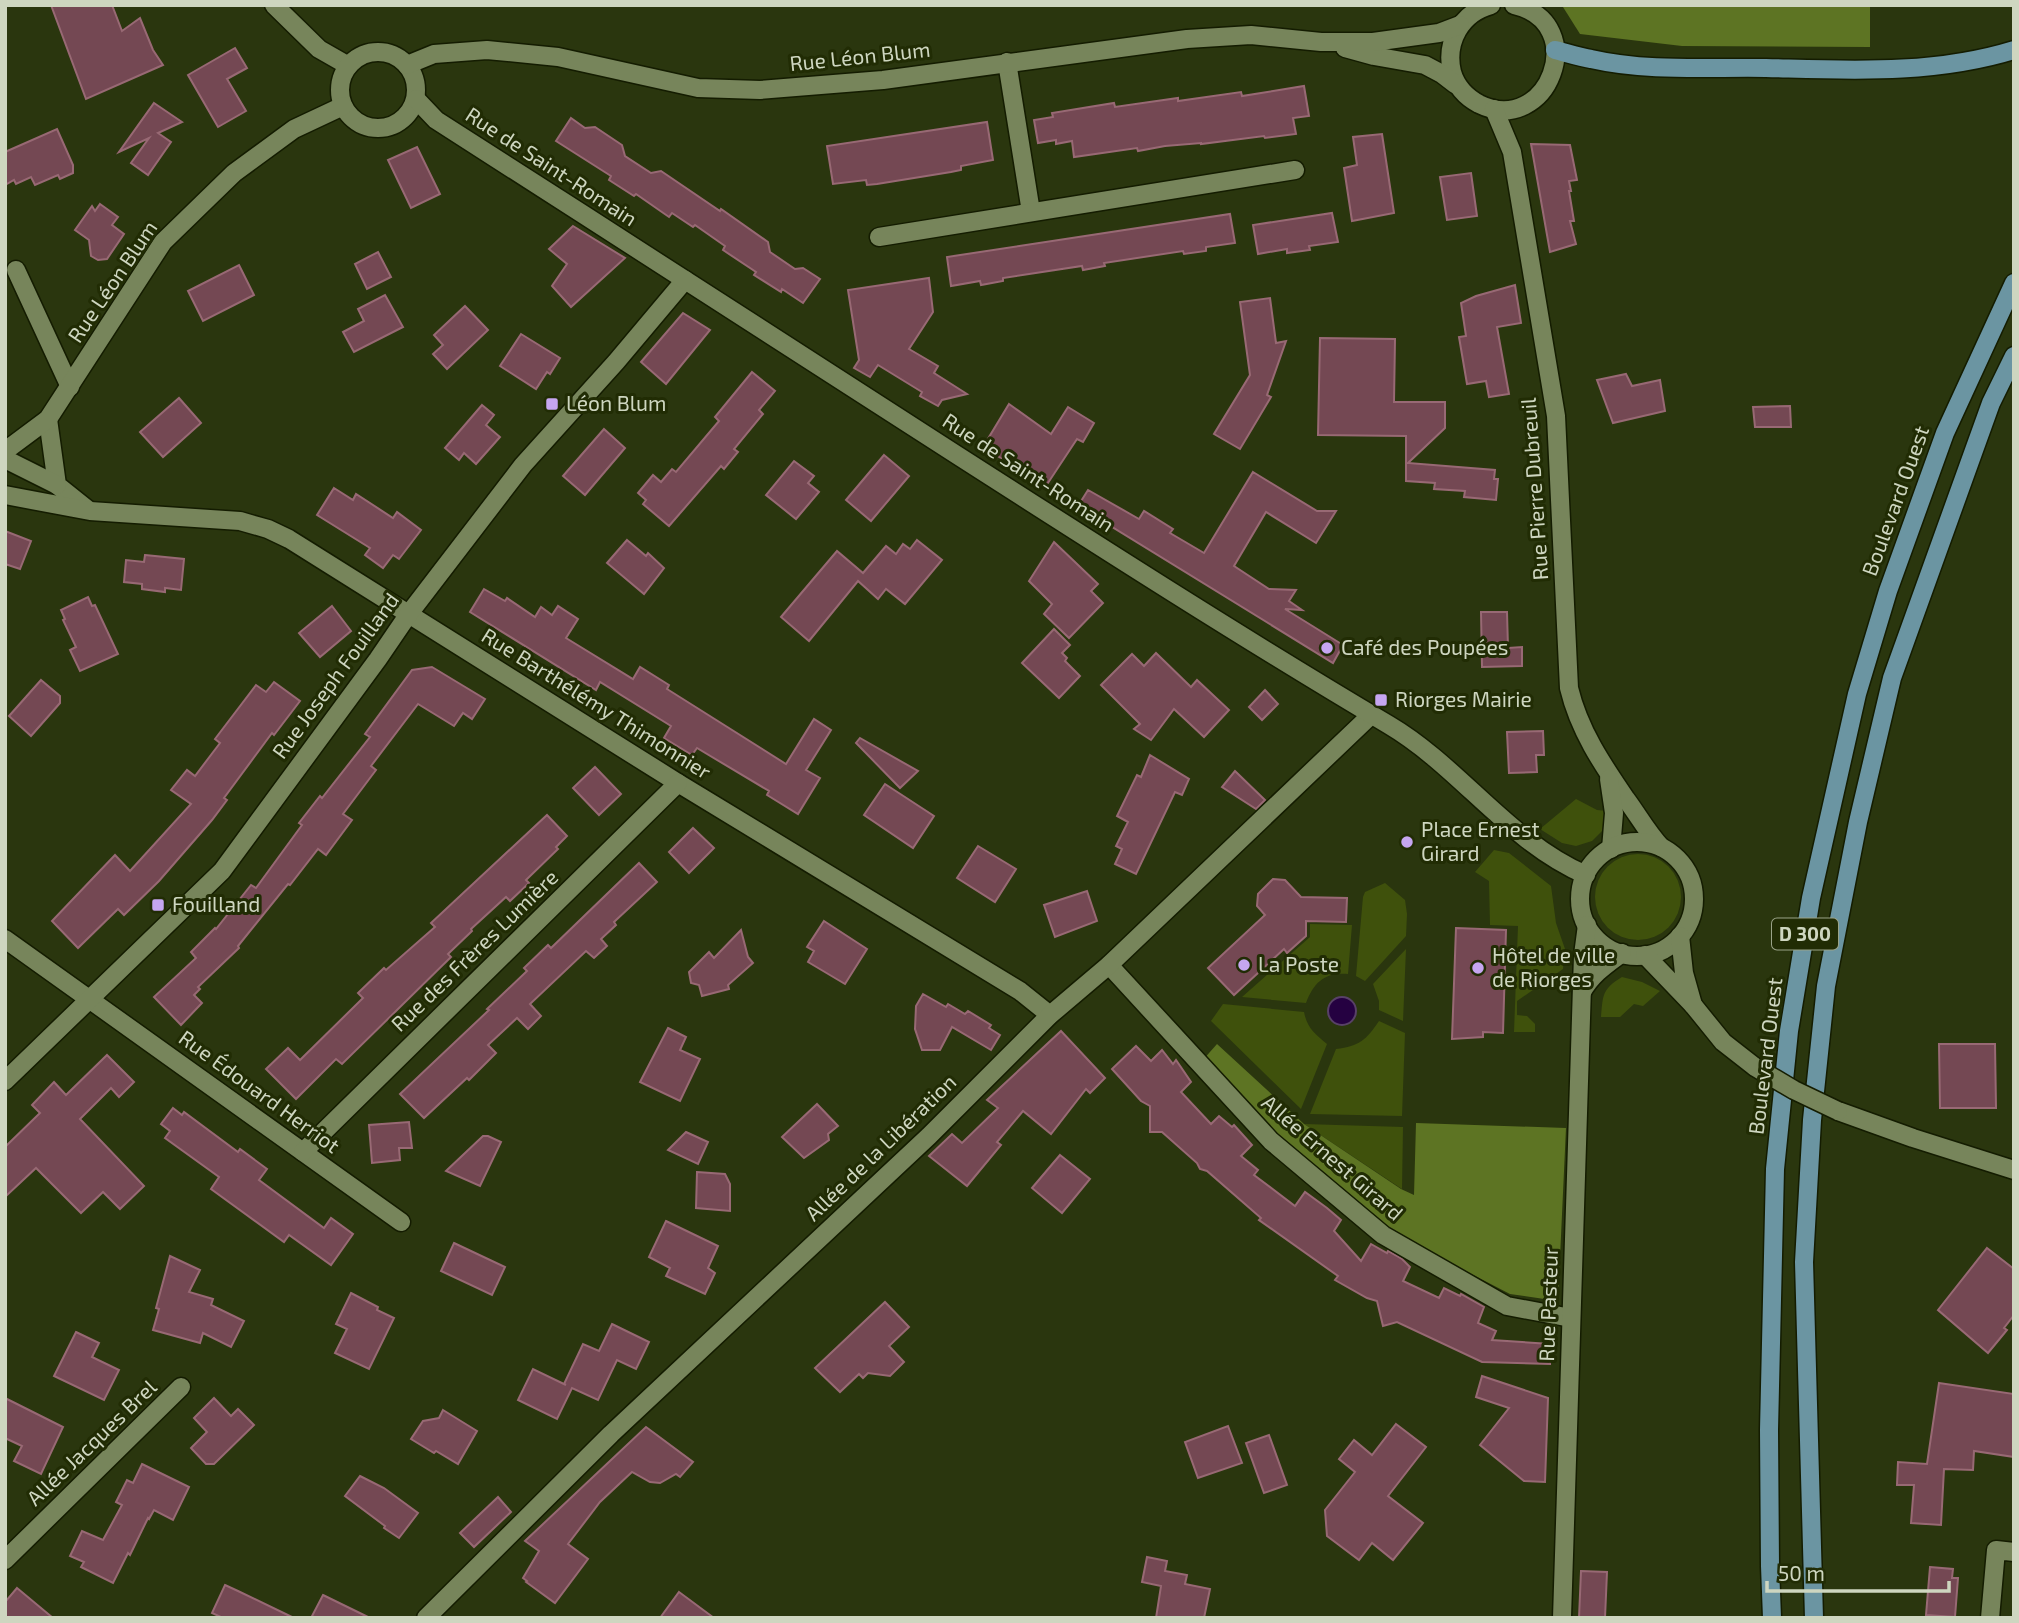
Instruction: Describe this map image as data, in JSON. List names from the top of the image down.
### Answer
{
  "streets": {
    "main road": ["Boulevard Ouest", "D 300"],
    "street": [
      "Rue Léon Blum",
      "Rue de Saint-Romain",
      "Rue Pierre Dubreuil",
      "Rue Joseph Fouilland",
      "Rue Barthélémy Thimonnier",
      "Rue des Frères Lumière",
      "Rue Édouard Herriot",
      "Allée de la Libération",
      "Allée Ernest Girard",
      "Rue Pasteur",
      "Allée Jacques Brel"
    ]
  },
  "crossings": [
    ["Rue Léon Blum", "Rue de Saint-Romain"],
    ["Rue Léon Blum", "Rue Pierre Dubreuil"],
    ["Rue de Saint-Romain", "Rue Pierre Dubreuil"],
    ["Rue de Saint-Romain", "Rue Joseph Fouilland"],
    ["Rue de Saint-Romain", "Allée de la Libération"],
    ["Rue de Saint-Romain", "Rue Pasteur"],
    ["Rue Pierre Dubreuil", "Rue Pasteur"],
    ["Rue Joseph Fouilland", "Rue Barthélémy Thimonnier"],
    ["Rue Joseph Fouilland", "Rue Édouard Herriot"],
    ["Rue Barthélémy Thimonnier", "Rue des Frères Lumière"],
    ["Rue Barthélémy Thimonnier", "Allée de la Libération"],
    ["Rue des Frères Lumière", "Rue Édouard Herriot"],
    ["Allée de la Libération", "Allée Ernest Girard"],
    ["Allée Ernest Girard", "Rue Pasteur"]
  ],
  "places": {
    "transit": ["Léon Blum", "Riorges Mairie", "Fouilland"],
    "other": [
      "Café des Poupées",
      "Place Ernest Girard",
      "La Poste",
      "Hôtel de ville de Riorges"
    ]
  },
  "scale_bar": "50 m"
}
